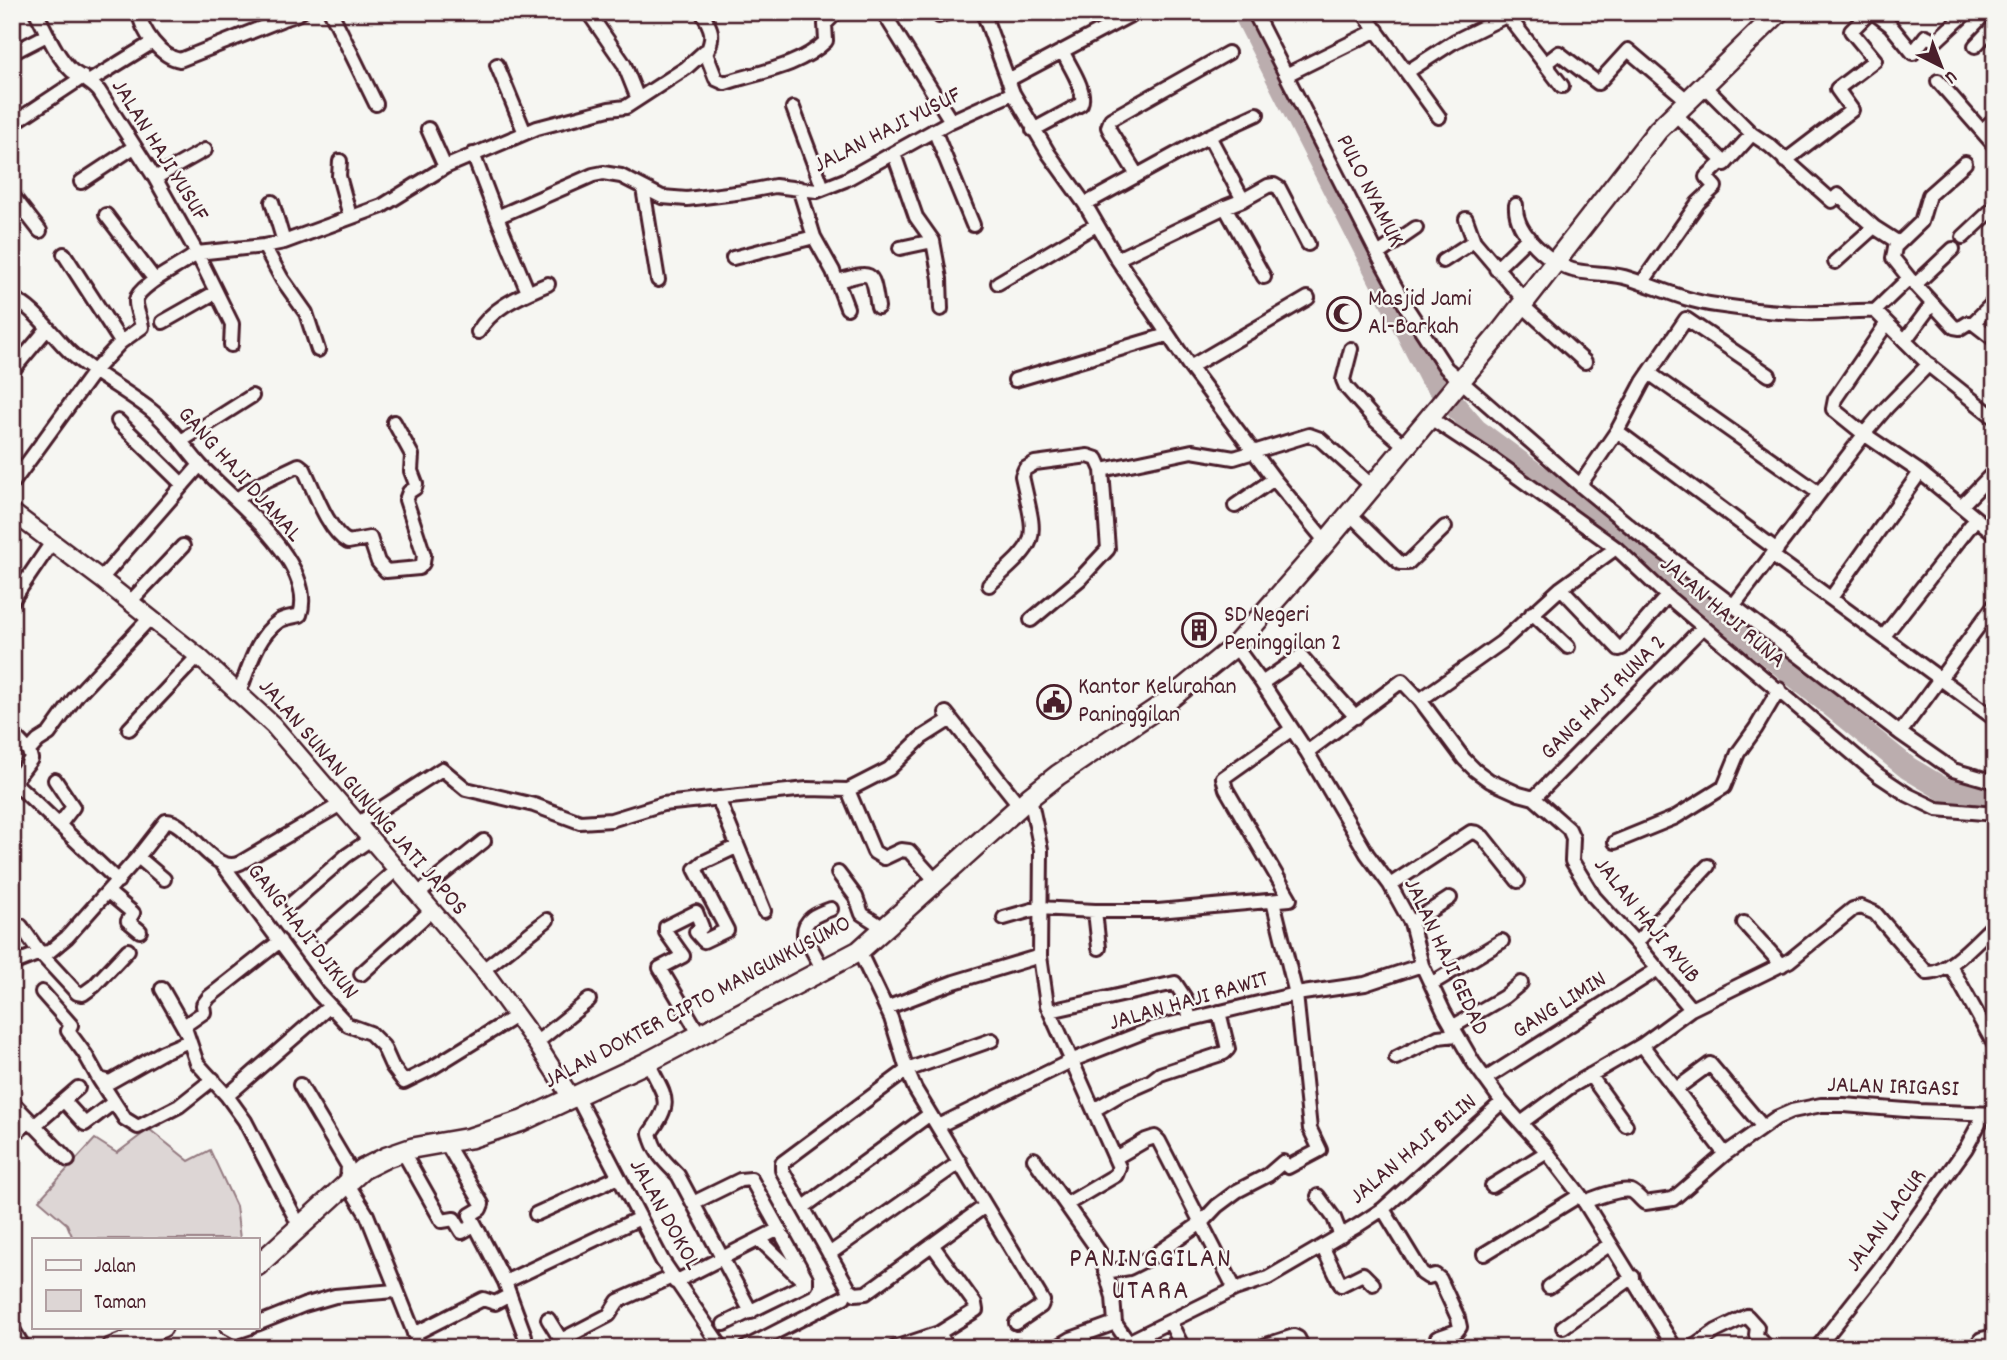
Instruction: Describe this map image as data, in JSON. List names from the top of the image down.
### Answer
{
  "streets": {
    "main road": ["JALAN DOKTER CIPTO MANGUNKUSUMO"],
    "street": [
      "JALAN HAJI YUSUF",
      "PULO NYAMUK",
      "GANG HAJI DJAMAL",
      "JALAN HAJI RUNA",
      "GANG HAJI RUNA 2",
      "JALAN SUNAN GUNUNG JATI JAPOS",
      "JALAN HAJI AYUB",
      "GANG HAJI DJIKUN",
      "JALAN HAJI GEDAD",
      "JALAN HAJI RAWIT",
      "GANG LIMIN",
      "JALAN IRIGASI",
      "JALAN HAJI BILIN",
      "JALAN DOKOL",
      "JALAN LACUR"
    ]
  },
  "crossings": [
    ["PULO NYAMUK", "JALAN HAJI RUNA"],
    ["PULO NYAMUK", "JALAN DOKTER CIPTO MANGUNKUSUMO"],
    ["GANG HAJI DJAMAL", "JALAN SUNAN GUNUNG JATI JAPOS"],
    ["JALAN HAJI RUNA", "GANG HAJI RUNA 2"],
    ["JALAN HAJI RUNA", "JALAN DOKTER CIPTO MANGUNKUSUMO"],
    ["GANG HAJI RUNA 2", "JALAN HAJI AYUB"],
    ["JALAN SUNAN GUNUNG JATI JAPOS", "GANG HAJI DJIKUN"],
    ["JALAN SUNAN GUNUNG JATI JAPOS", "JALAN DOKTER CIPTO MANGUNKUSUMO"],
    ["JALAN SUNAN GUNUNG JATI JAPOS", "JALAN DOKOL"],
    ["JALAN HAJI AYUB", "JALAN HAJI GEDAD"],
    ["JALAN HAJI AYUB", "GANG LIMIN"],
    ["JALAN HAJI GEDAD", "JALAN HAJI RAWIT"],
    ["JALAN HAJI GEDAD", "JALAN DOKTER CIPTO MANGUNKUSUMO"],
    ["JALAN HAJI GEDAD", "GANG LIMIN"],
    ["JALAN HAJI GEDAD", "JALAN IRIGASI"],
    ["JALAN HAJI GEDAD", "JALAN HAJI BILIN"],
    ["JALAN DOKTER CIPTO MANGUNKUSUMO", "JALAN DOKOL"],
    ["JALAN IRIGASI", "JALAN LACUR"]
  ],
  "districts": ["PANINGGILAN UTARA"],
  "places": {
    "mosque": ["Masjid Jami Al-Barkah"],
    "building": ["SD Negeri Peninggilan 2"],
    "public building": ["Kantor Kelurahan Paninggilan"]
  },
  "legend": ["Jalan", "Taman"],
  "north": "bottom right"
}
